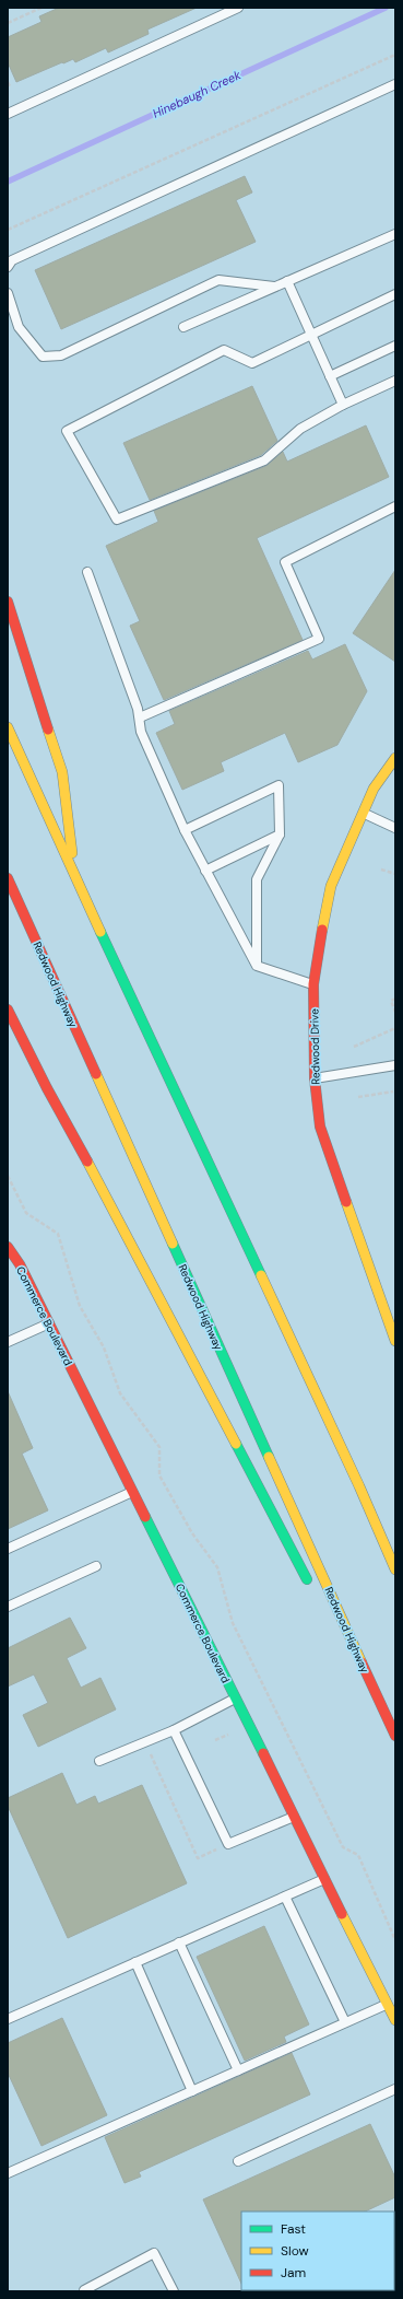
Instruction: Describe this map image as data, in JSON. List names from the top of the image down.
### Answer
{
  "streets": {
    "main road": ["Redwood Highway", "Redwood Drive", "Commerce Boulevard"]
  },
  "water": ["Hinebaugh Creek"],
  "legend": ["Fast", "Slow", "Jam"]
}
